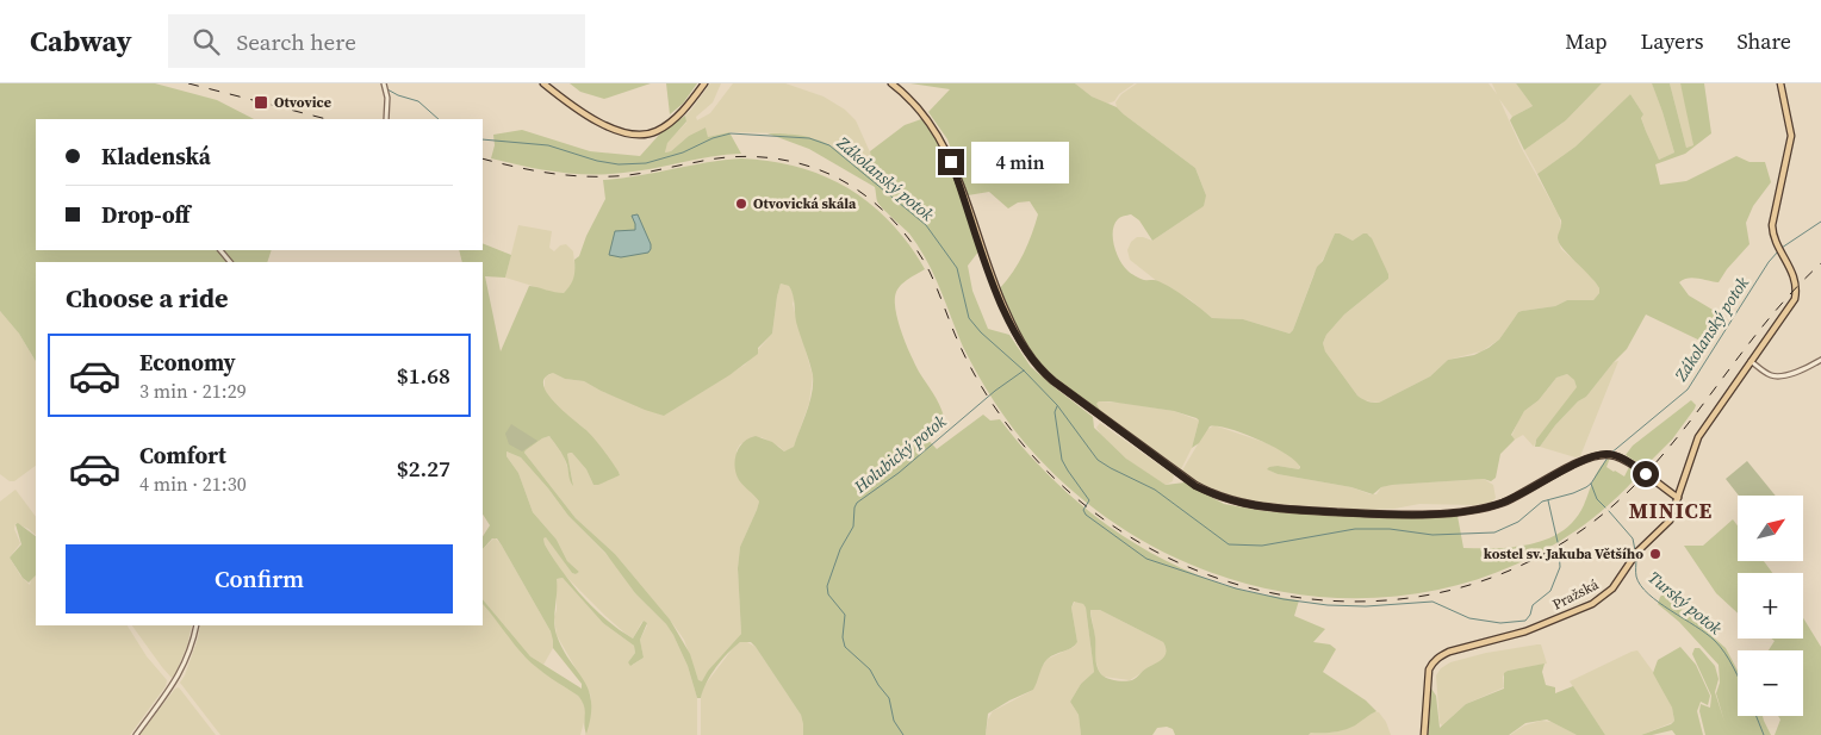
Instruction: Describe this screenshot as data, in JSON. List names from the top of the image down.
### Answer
{
  "streets": {
    "main road": ["Pražská"]
  },
  "districts": ["MINICE"],
  "water": ["Zákolanský potok", "Holubický potok", "Turský potok"],
  "places": {
    "transit": ["Otvovice"],
    "other": ["Otvovická skála", "kostel sv. Jakuba Většího"]
  },
  "north": "top right",
  "page": {
    "header": "Cabway",
    "search": "Search here",
    "nav": ["Map", "Layers", "Share"],
    "banner": ["Kladenská", "Drop-off"],
    "bubble": "4 min",
    "heading": "Choose a ride",
    "list": [
      {
        "name": "Economy",
        "note": "3 min · 21:29",
        "value": "$1.68"
      },
      {
        "name": "Comfort",
        "note": "4 min · 21:30",
        "value": "$2.27"
      }
    ],
    "map_buttons": ["+", "−"],
    "buttons": "Confirm"
  }
}
